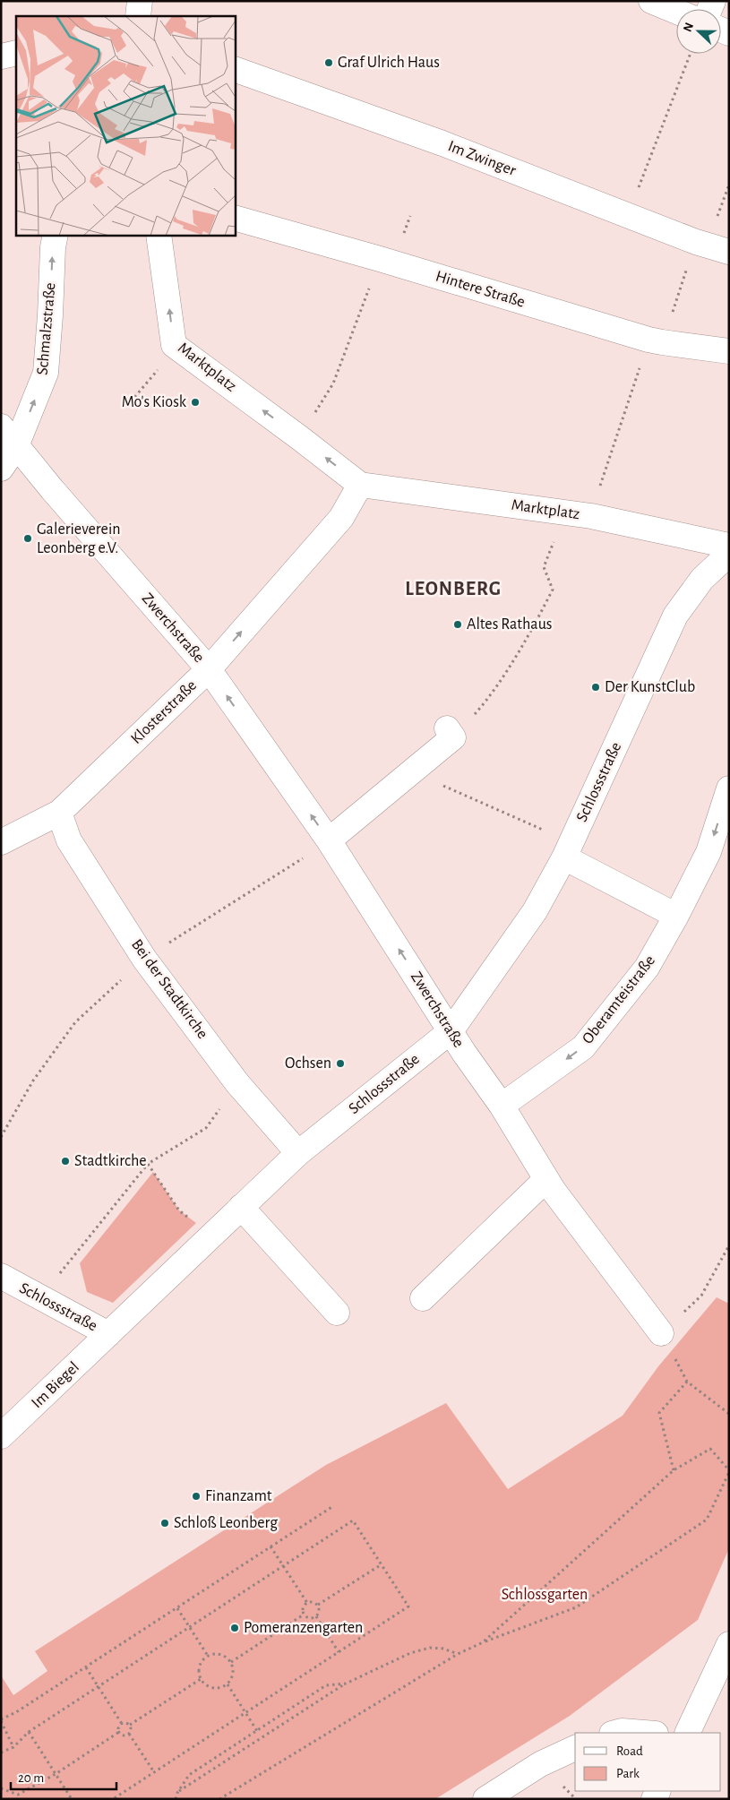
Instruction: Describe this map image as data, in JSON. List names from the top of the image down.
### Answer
{
  "streets": {
    "street": [
      "Im Zwinger",
      "Hintere Straße",
      "Schmalzstraße",
      "Marktplatz",
      "Zwerchstraße",
      "Klosterstraße",
      "Schlossstraße",
      "Bei der Stadtkirche",
      "Oberamteistraße",
      "Im Biegel"
    ]
  },
  "crossings": [
    ["Schmalzstraße", "Zwerchstraße"],
    ["Marktplatz", "Klosterstraße"],
    ["Zwerchstraße", "Klosterstraße"],
    ["Zwerchstraße", "Schlossstraße"],
    ["Zwerchstraße", "Oberamteistraße"],
    ["Klosterstraße", "Bei der Stadtkirche"],
    ["Schlossstraße", "Bei der Stadtkirche"],
    ["Schlossstraße", "Im Biegel"]
  ],
  "one_way": [
    "Schmalzstraße",
    "Marktplatz",
    "Zwerchstraße",
    "Klosterstraße",
    "Oberamteistraße"
  ],
  "districts": ["LEONBERG"],
  "parks": ["Schlossgarten"],
  "places": [
    "Graf Ulrich Haus",
    "Mo's Kiosk",
    "Galerieverein Leonberg e.V.",
    "Altes Rathaus",
    "Der KunstClub",
    "Ochsen",
    "Stadtkirche",
    "Finanzamt",
    "Schloß Leonberg",
    "Pomeranzengarten"
  ],
  "legend": ["Road", "Park"],
  "scale_bar": "20 m",
  "north": "left"
}
